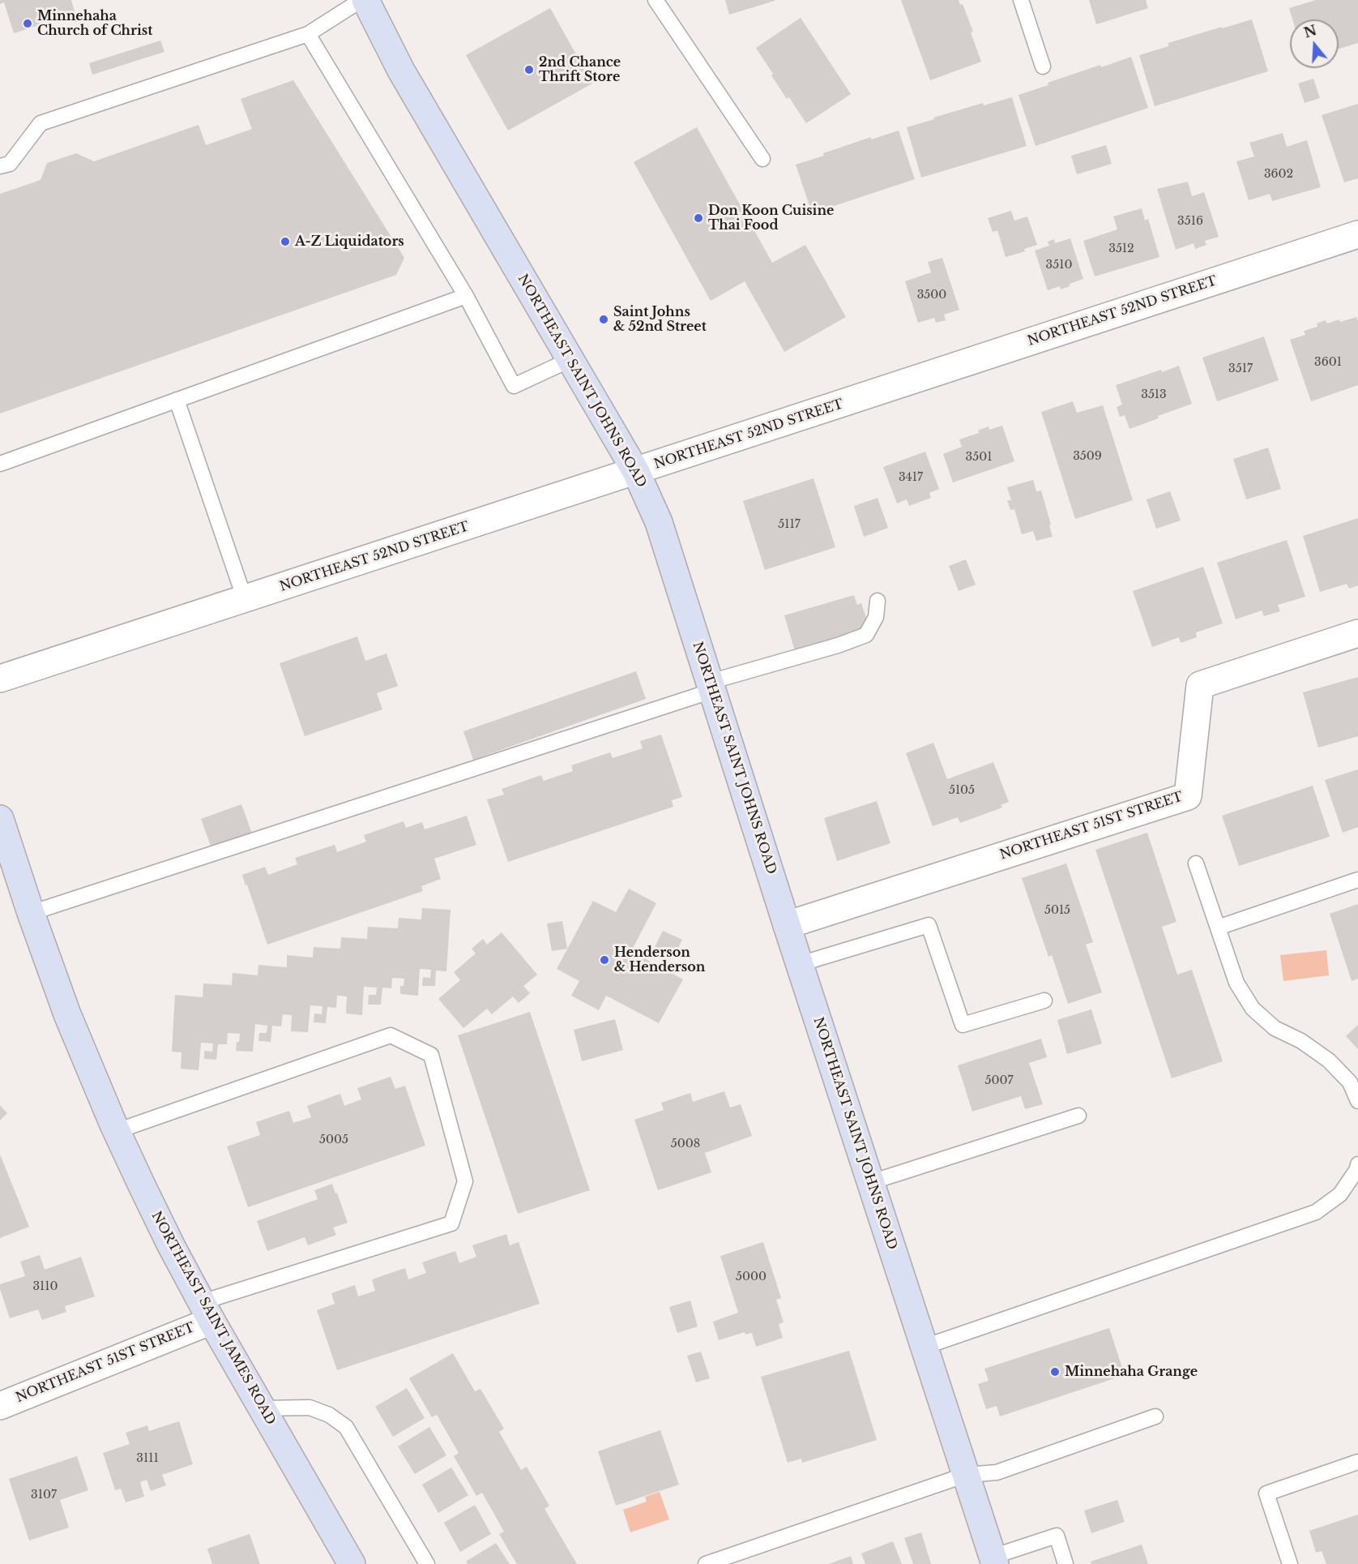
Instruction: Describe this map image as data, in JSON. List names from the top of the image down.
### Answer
{
  "streets": {
    "main road": ["NORTHEAST SAINT JOHNS ROAD", "NORTHEAST SAINT JAMES ROAD"],
    "street": ["NORTHEAST 52ND STREET", "NORTHEAST 51ST STREET"]
  },
  "crossings": [
    ["NORTHEAST 52ND STREET", "NORTHEAST SAINT JOHNS ROAD"],
    ["NORTHEAST SAINT JOHNS ROAD", "NORTHEAST 51ST STREET"],
    ["NORTHEAST 51ST STREET", "NORTHEAST SAINT JAMES ROAD"]
  ],
  "places": [
    "Minnehaha Church of Christ",
    "2nd Chance Thrift Store",
    "Don Koon Cuisine Thai Food",
    "A-Z Liquidators",
    "Saint Johns & 52nd Street",
    "Henderson & Henderson",
    "Minnehaha Grange"
  ],
  "house_numbers": [
    "3602",
    "3516",
    "3512",
    "3510",
    "3500",
    "3601",
    "3517",
    "3513",
    "3509",
    "3501",
    "3417",
    "5117",
    "5105",
    "5015",
    "5007",
    "5005",
    "5008",
    "5000",
    "3110",
    "3111",
    "3107"
  ],
  "north": "top"
}
